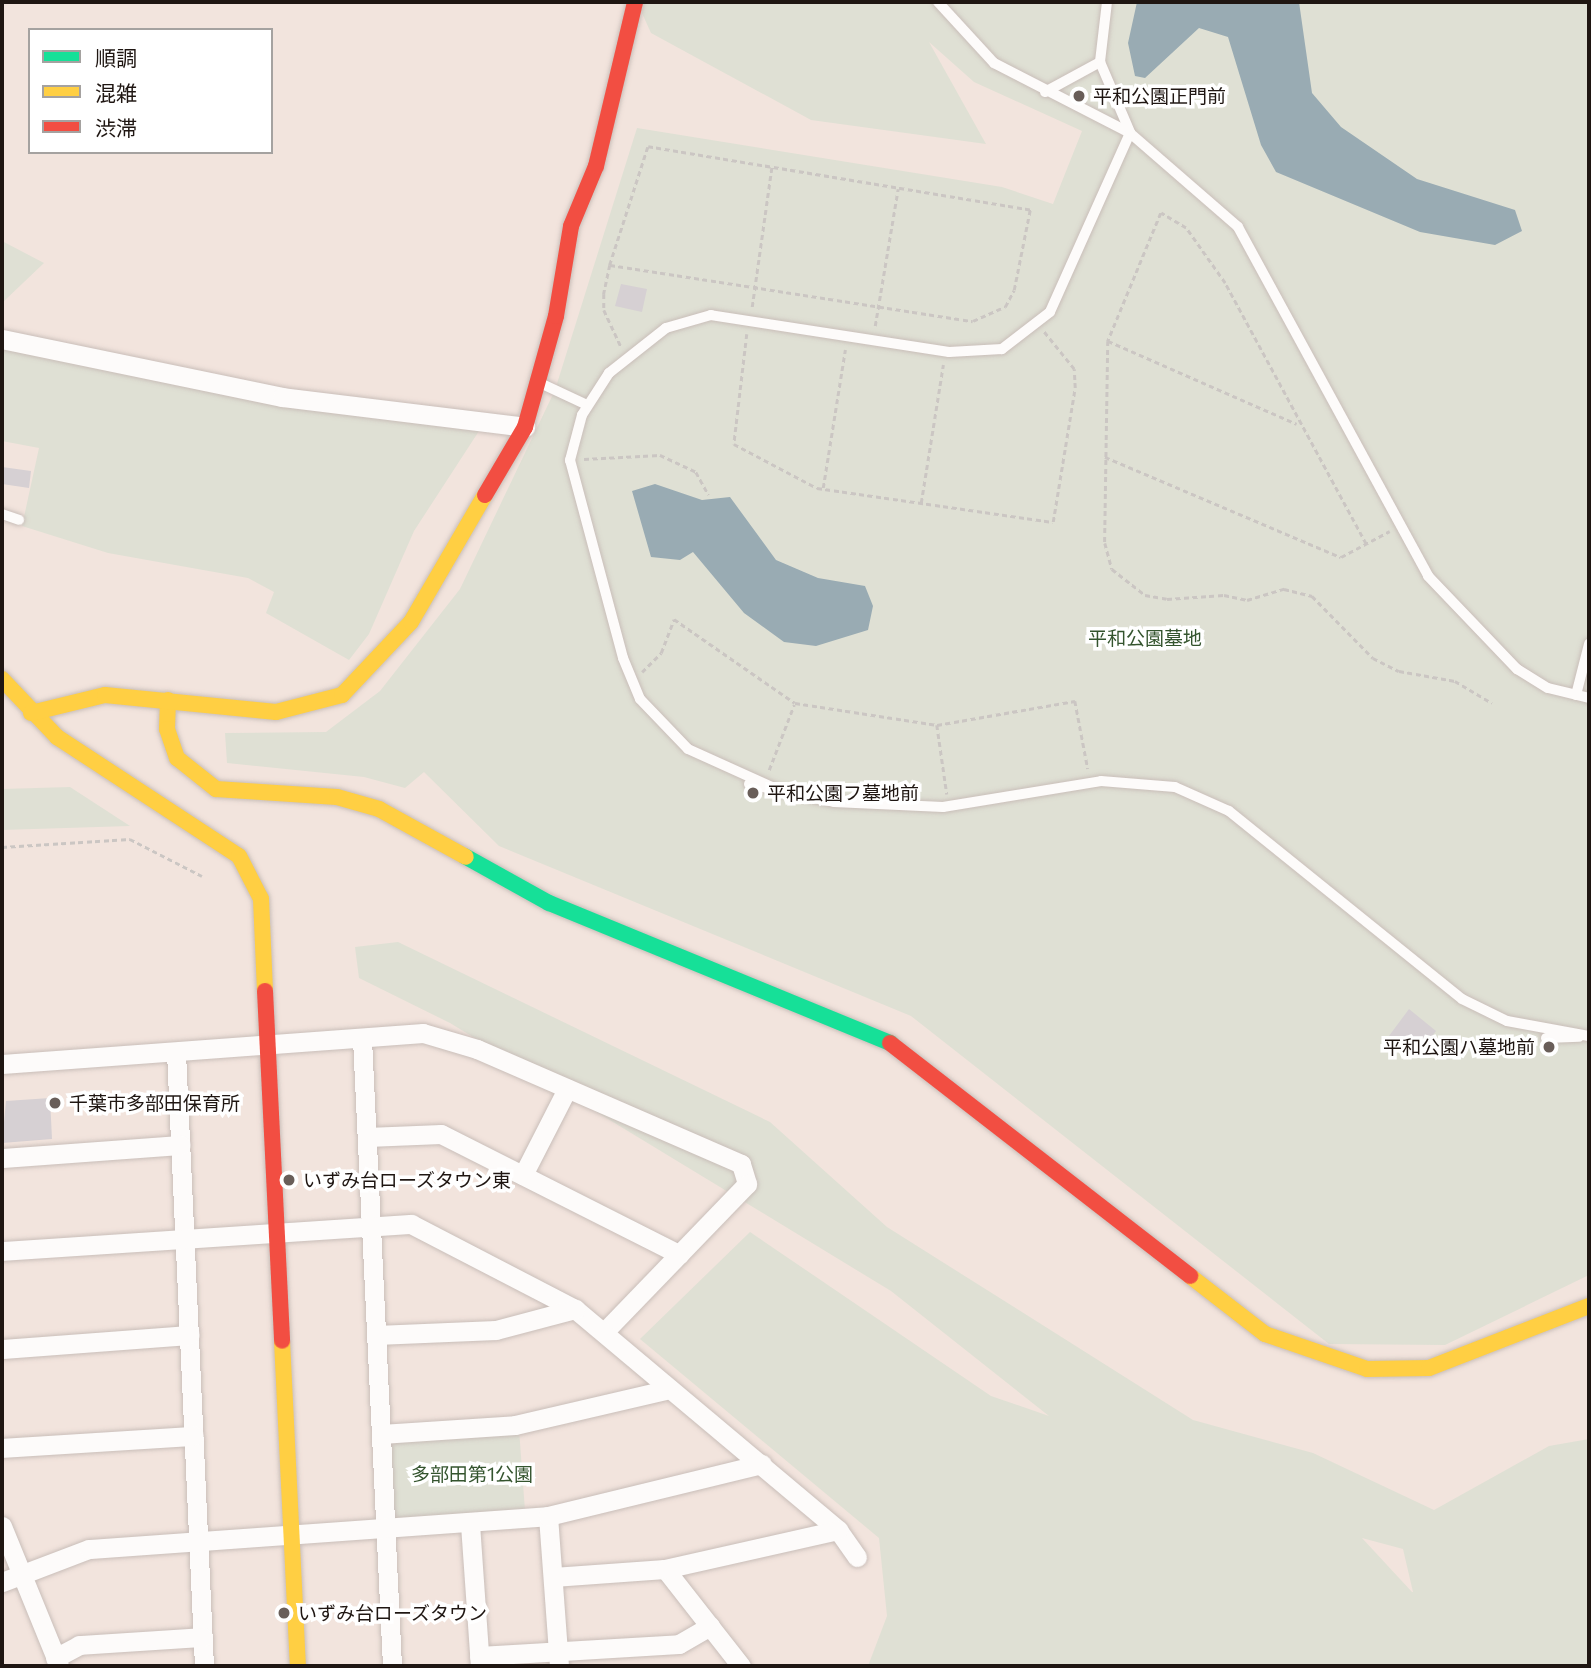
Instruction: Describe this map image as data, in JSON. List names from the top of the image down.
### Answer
{
  "parks": ["平和公園墓地", "多部田第1公園"],
  "places": [
    "平和公園正門前",
    "平和公園フ墓地前",
    "平和公園ハ墓地前",
    "千葉市多部田保育所",
    "いずみ台ローズタウン東",
    "いずみ台ローズタウン"
  ],
  "legend": ["順調", "混雑", "渋滞"]
}
